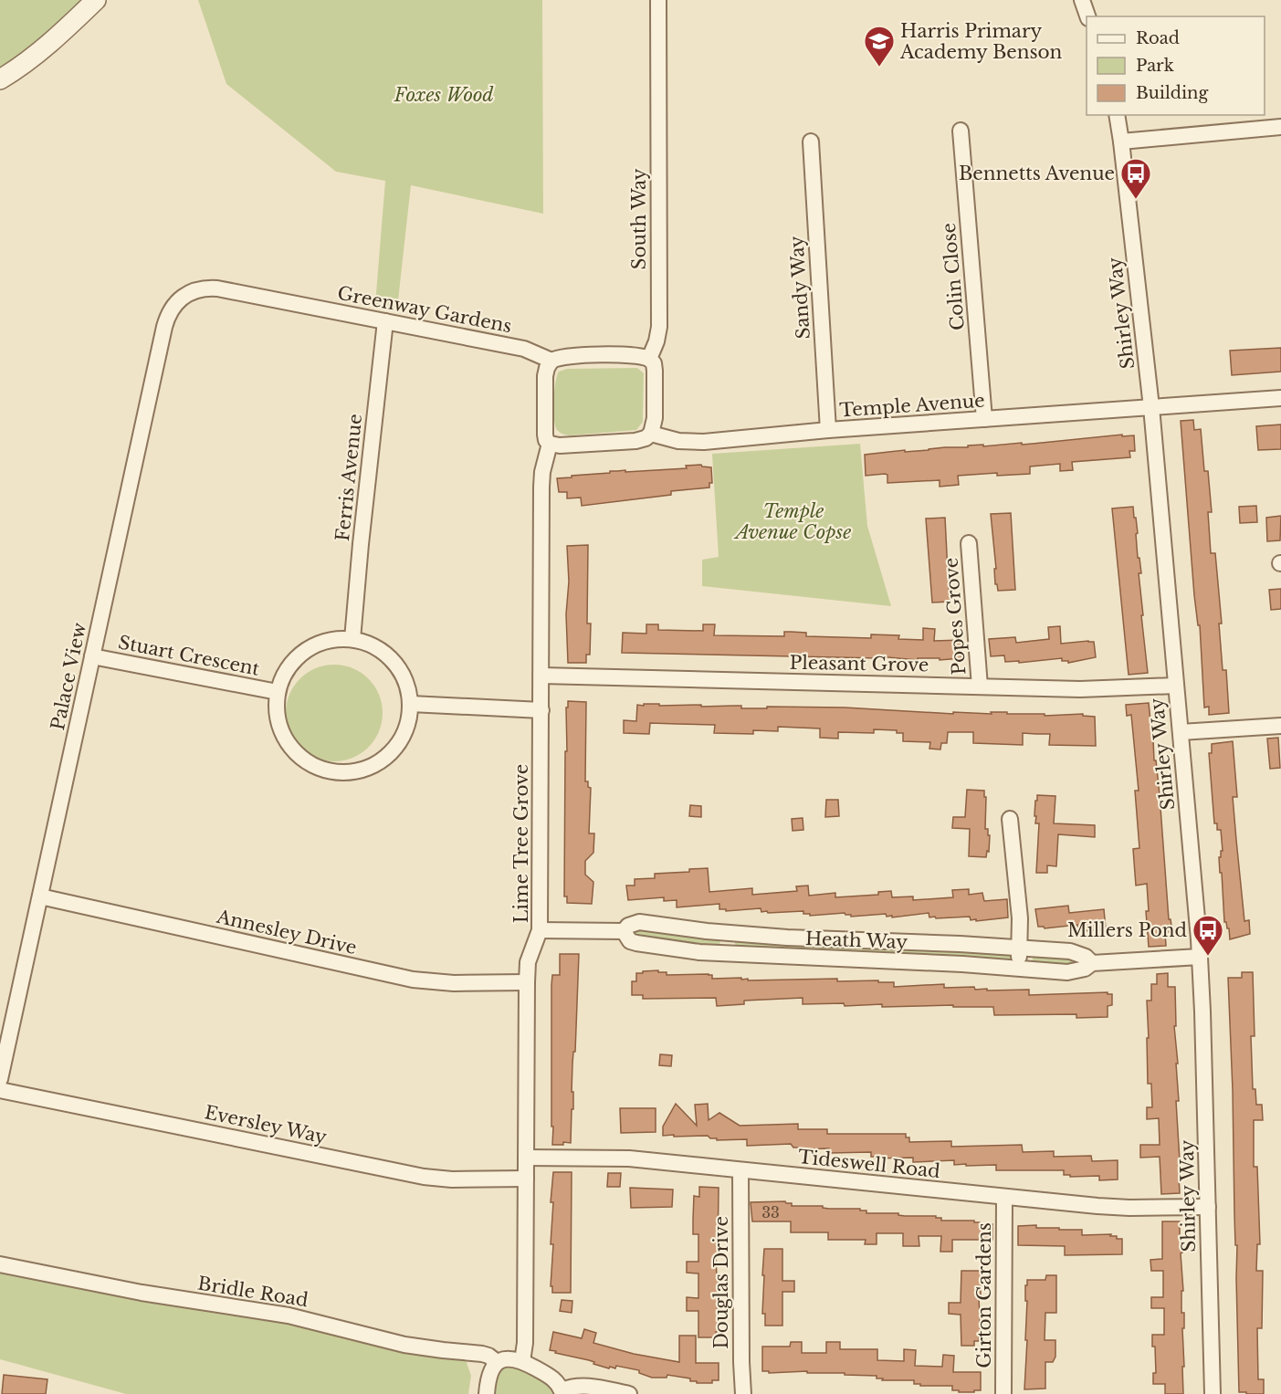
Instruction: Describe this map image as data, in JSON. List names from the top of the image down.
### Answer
{
  "streets": {
    "street": [
      "South Way",
      "Colin Close",
      "Sandy Way",
      "Greenway Gardens",
      "Shirley Way",
      "Temple Avenue",
      "Ferris Avenue",
      "Popes Grove",
      "Stuart Crescent",
      "Pleasant Grove",
      "Palace View",
      "Lime Tree Grove",
      "Annesley Drive",
      "Heath Way",
      "Eversley Way",
      "Tideswell Road",
      "Douglas Drive",
      "Bridle Road",
      "Girton Gardens"
    ]
  },
  "crossings": [
    ["South Way", "Greenway Gardens"],
    ["South Way", "Temple Avenue"],
    ["South Way", "Lime Tree Grove"],
    ["Colin Close", "Temple Avenue"],
    ["Sandy Way", "Temple Avenue"],
    ["Greenway Gardens", "Temple Avenue"],
    ["Greenway Gardens", "Ferris Avenue"],
    ["Greenway Gardens", "Palace View"],
    ["Greenway Gardens", "Lime Tree Grove"],
    ["Shirley Way", "Temple Avenue"],
    ["Shirley Way", "Pleasant Grove"],
    ["Shirley Way", "Heath Way"],
    ["Shirley Way", "Tideswell Road"],
    ["Temple Avenue", "Lime Tree Grove"],
    ["Ferris Avenue", "Stuart Crescent"],
    ["Popes Grove", "Pleasant Grove"],
    ["Stuart Crescent", "Palace View"],
    ["Pleasant Grove", "Lime Tree Grove"],
    ["Palace View", "Annesley Drive"],
    ["Lime Tree Grove", "Annesley Drive"],
    ["Lime Tree Grove", "Heath Way"],
    ["Lime Tree Grove", "Eversley Way"],
    ["Lime Tree Grove", "Tideswell Road"],
    ["Lime Tree Grove", "Bridle Road"],
    ["Tideswell Road", "Douglas Drive"],
    ["Tideswell Road", "Girton Gardens"]
  ],
  "parks": ["Foxes Wood", "Temple Avenue Copse"],
  "places": {
    "school or university": ["Harris Primary Academy Benson"],
    "bus stop": ["Bennetts Avenue", "Millers Pond"]
  },
  "house_numbers": ["33"],
  "legend": ["Road", "Park", "Building"]
}
